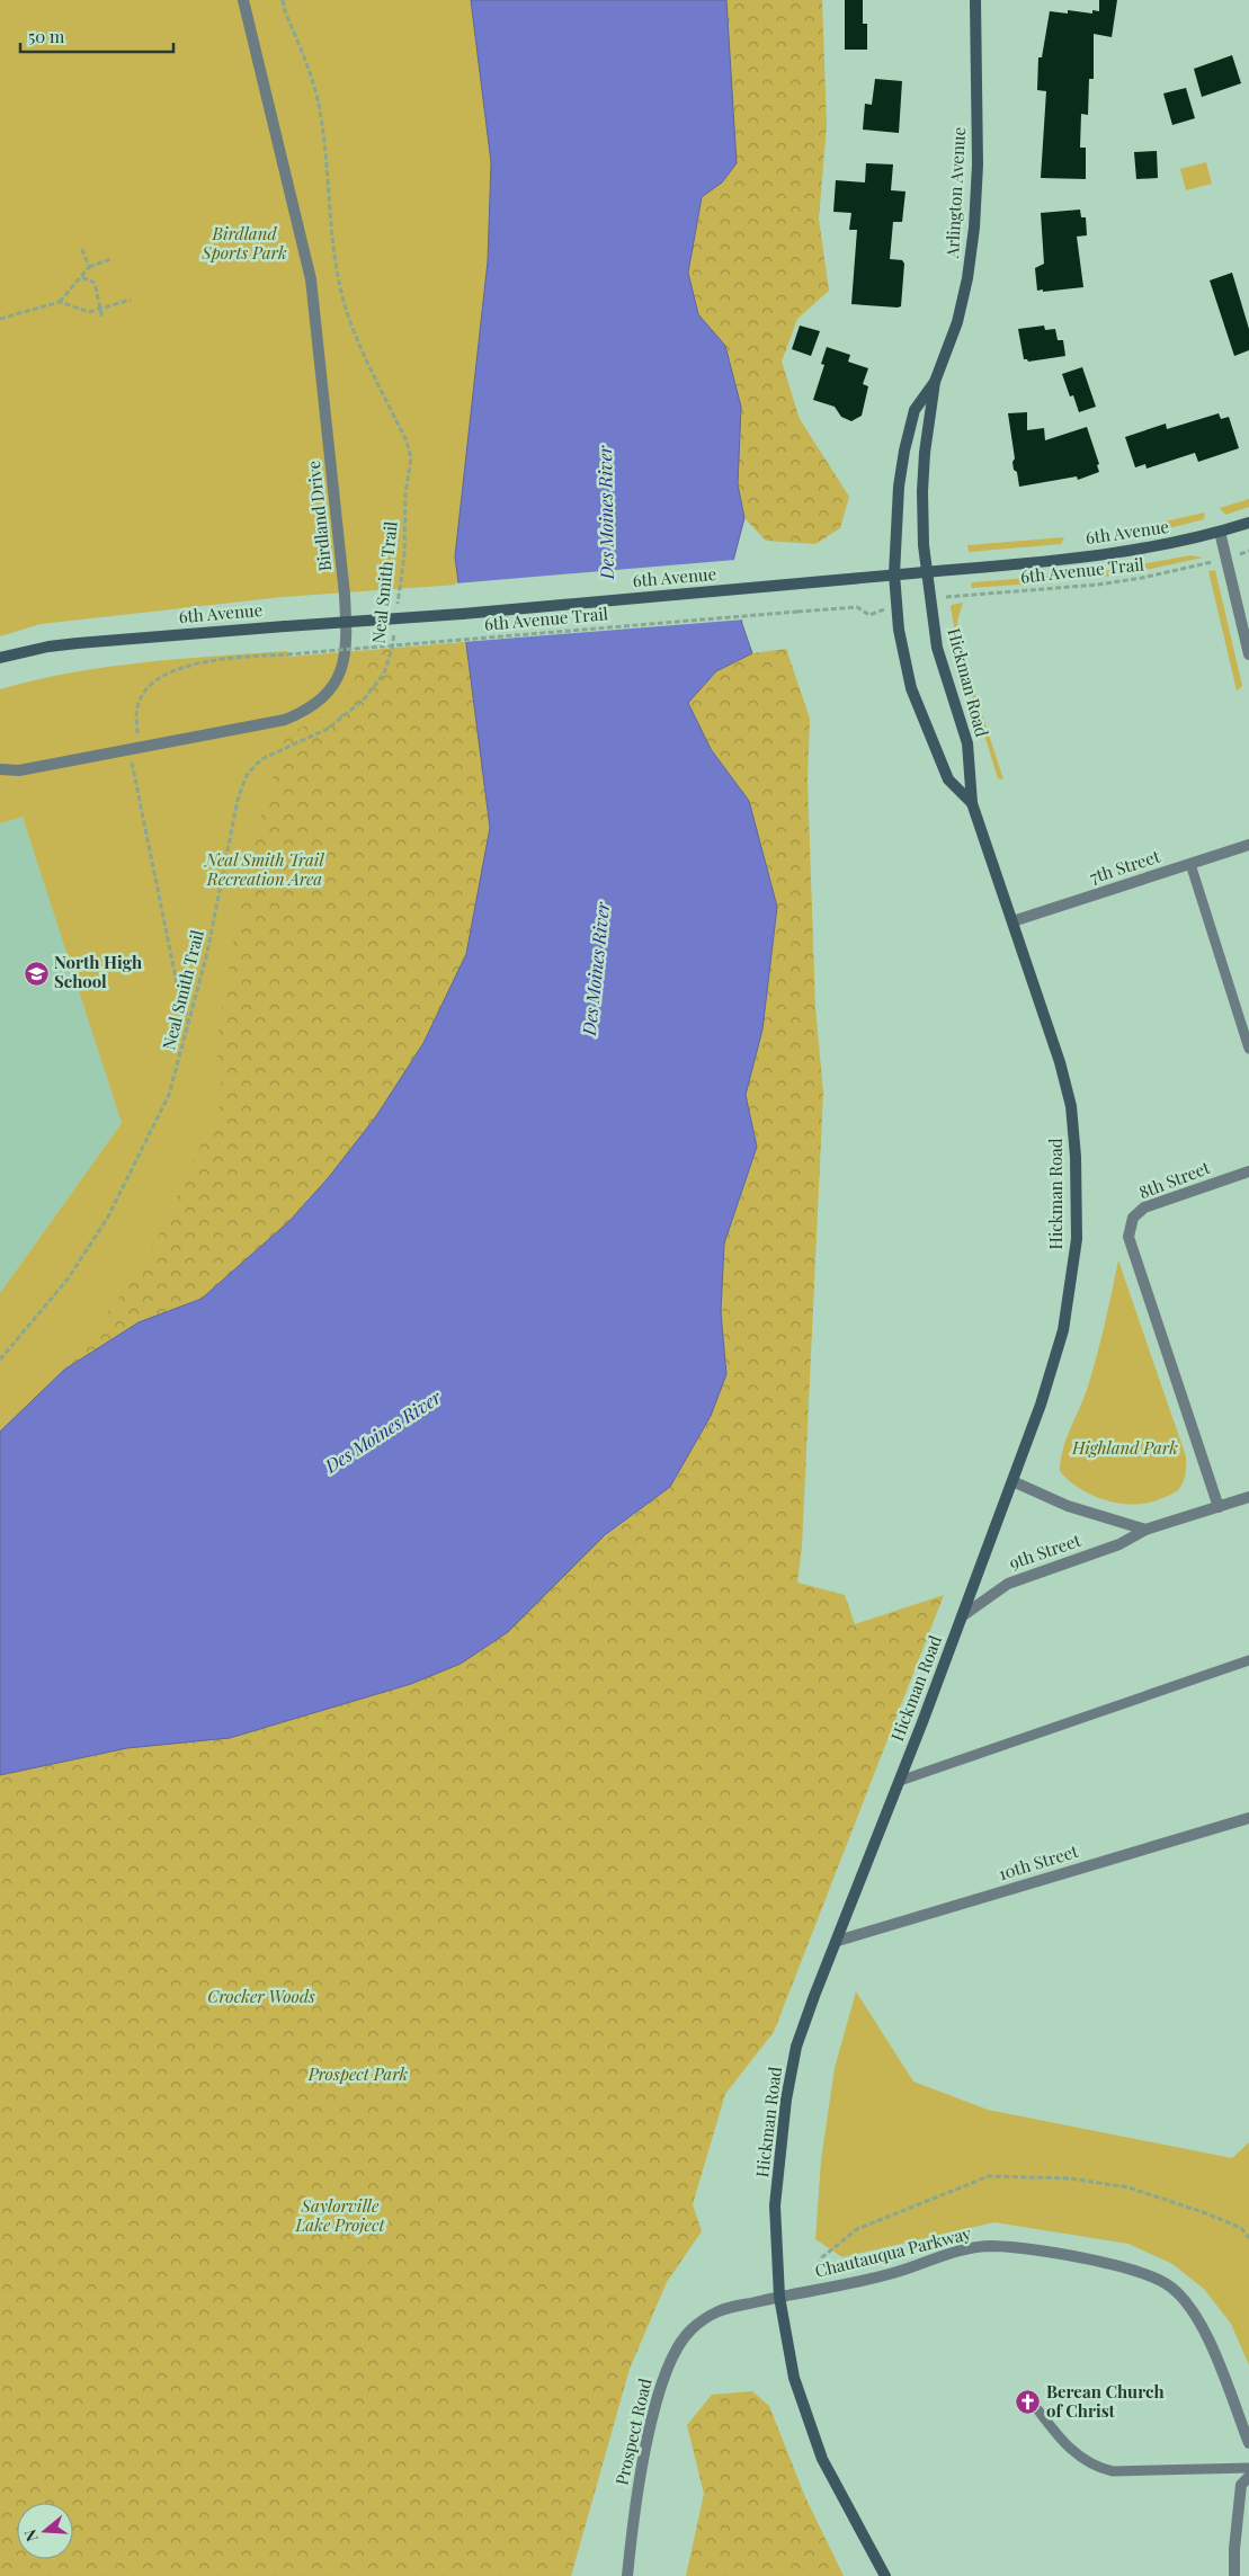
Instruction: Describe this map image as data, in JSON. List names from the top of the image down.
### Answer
{
  "streets": {
    "main road": ["Arlington Avenue", "6th Avenue", "Hickman Road"],
    "street": [
      "Birdland Drive",
      "7th Street",
      "8th Street",
      "9th Street",
      "10th Street",
      "Chautauqua Parkway",
      "Prospect Road"
    ],
    "path": ["6th Avenue Trail", "Neal Smith Trail"]
  },
  "crossings": [
    ["Arlington Avenue", "6th Avenue"],
    ["Arlington Avenue", "Hickman Road"],
    ["6th Avenue", "Hickman Road"],
    ["Hickman Road", "7th Street"],
    ["Hickman Road", "9th Street"],
    ["Hickman Road", "10th Street"],
    ["Hickman Road", "Chautauqua Parkway"],
    ["Hickman Road", "Prospect Road"],
    ["8th Street", "9th Street"],
    ["Chautauqua Parkway", "Prospect Road"]
  ],
  "water": ["Des Moines River"],
  "parks": [
    "Birdland Sports Park",
    "Neal Smith Trail Recreation Area",
    "Highland Park",
    "Crocker Woods",
    "Prospect Park",
    "Saylorville Lake Project"
  ],
  "places": {
    "school or university": ["North High School"],
    "church": ["Berean Church of Christ"]
  },
  "scale_bar": "50 m",
  "north": "left"
}
